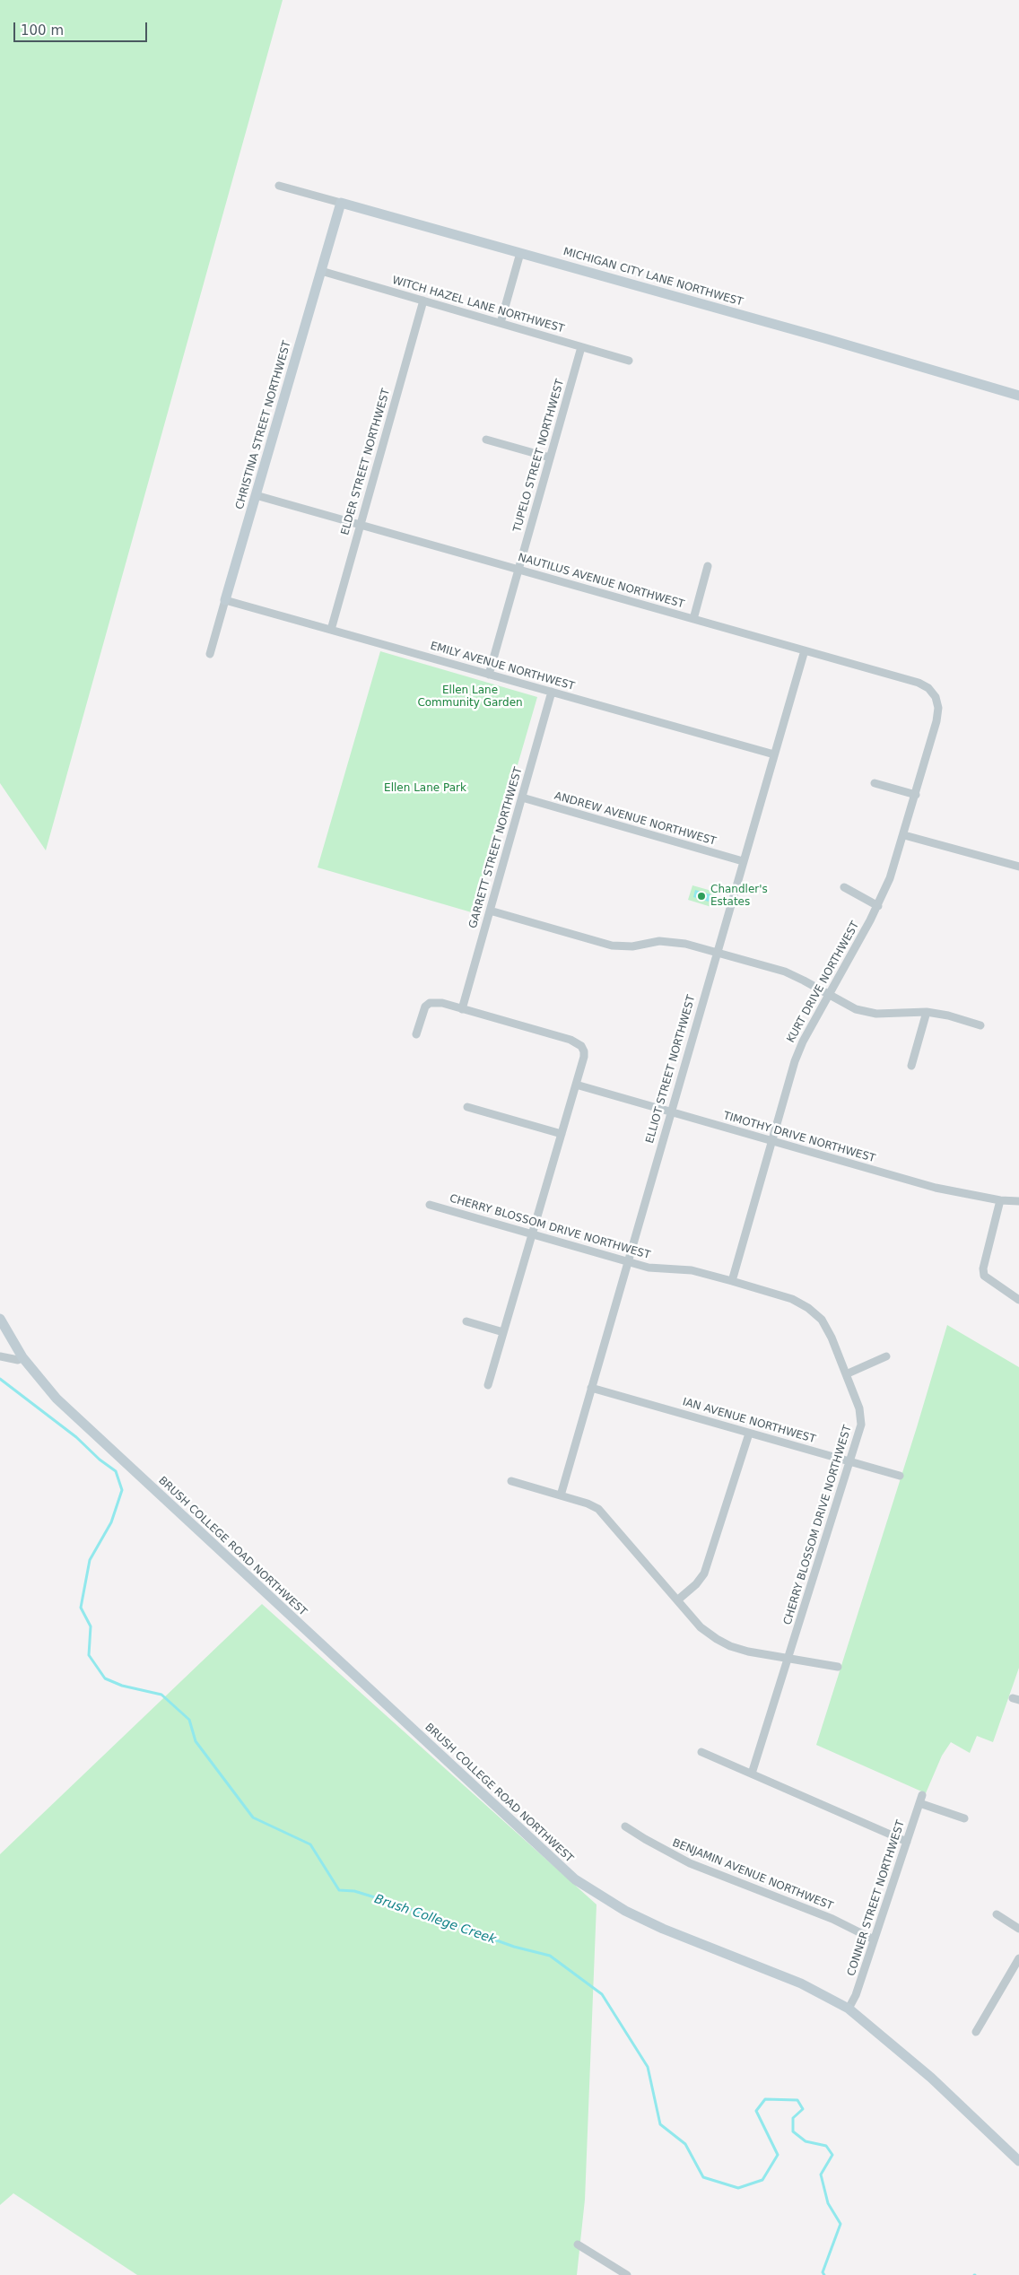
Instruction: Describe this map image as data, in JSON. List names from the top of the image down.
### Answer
{
  "streets": {
    "street": [
      "MICHIGAN CITY LANE NORTHWEST",
      "WITCH HAZEL LANE NORTHWEST",
      "CHRISTINA STREET NORTHWEST",
      "TUPELO STREET NORTHWEST",
      "ELDER STREET NORTHWEST",
      "NAUTILUS AVENUE NORTHWEST",
      "EMILY AVENUE NORTHWEST",
      "ANDREW AVENUE NORTHWEST",
      "GARRETT STREET NORTHWEST",
      "KURT DRIVE NORTHWEST",
      "ELLIOT STREET NORTHWEST",
      "TIMOTHY DRIVE NORTHWEST",
      "CHERRY BLOSSOM DRIVE NORTHWEST",
      "IAN AVENUE NORTHWEST",
      "BRUSH COLLEGE ROAD NORTHWEST",
      "BENJAMIN AVENUE NORTHWEST",
      "CONNER STREET NORTHWEST"
    ]
  },
  "crossings": [
    ["MICHIGAN CITY LANE NORTHWEST", "CHRISTINA STREET NORTHWEST"],
    ["WITCH HAZEL LANE NORTHWEST", "CHRISTINA STREET NORTHWEST"],
    ["WITCH HAZEL LANE NORTHWEST", "TUPELO STREET NORTHWEST"],
    ["WITCH HAZEL LANE NORTHWEST", "ELDER STREET NORTHWEST"],
    ["CHRISTINA STREET NORTHWEST", "NAUTILUS AVENUE NORTHWEST"],
    ["CHRISTINA STREET NORTHWEST", "EMILY AVENUE NORTHWEST"],
    ["TUPELO STREET NORTHWEST", "NAUTILUS AVENUE NORTHWEST"],
    ["TUPELO STREET NORTHWEST", "EMILY AVENUE NORTHWEST"],
    ["ELDER STREET NORTHWEST", "NAUTILUS AVENUE NORTHWEST"],
    ["ELDER STREET NORTHWEST", "EMILY AVENUE NORTHWEST"],
    ["NAUTILUS AVENUE NORTHWEST", "KURT DRIVE NORTHWEST"],
    ["NAUTILUS AVENUE NORTHWEST", "ELLIOT STREET NORTHWEST"],
    ["EMILY AVENUE NORTHWEST", "GARRETT STREET NORTHWEST"],
    ["EMILY AVENUE NORTHWEST", "ELLIOT STREET NORTHWEST"],
    ["ANDREW AVENUE NORTHWEST", "GARRETT STREET NORTHWEST"],
    ["ANDREW AVENUE NORTHWEST", "ELLIOT STREET NORTHWEST"],
    ["KURT DRIVE NORTHWEST", "TIMOTHY DRIVE NORTHWEST"],
    ["KURT DRIVE NORTHWEST", "CHERRY BLOSSOM DRIVE NORTHWEST"],
    ["ELLIOT STREET NORTHWEST", "TIMOTHY DRIVE NORTHWEST"],
    ["ELLIOT STREET NORTHWEST", "CHERRY BLOSSOM DRIVE NORTHWEST"],
    ["ELLIOT STREET NORTHWEST", "IAN AVENUE NORTHWEST"],
    ["CHERRY BLOSSOM DRIVE NORTHWEST", "IAN AVENUE NORTHWEST"],
    ["BRUSH COLLEGE ROAD NORTHWEST", "CONNER STREET NORTHWEST"],
    ["BENJAMIN AVENUE NORTHWEST", "CONNER STREET NORTHWEST"]
  ],
  "water": ["Brush College Creek"],
  "parks": ["Ellen Lane Community Garden", "Ellen Lane Park"],
  "places": ["Chandler's Estates"],
  "scale_bar": "100 m"
}
